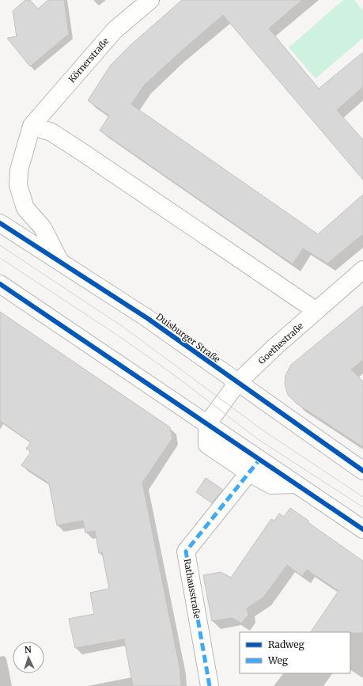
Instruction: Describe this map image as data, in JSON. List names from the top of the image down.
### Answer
{
  "streets": {
    "main road": [
      "Körnerstraße",
      "Duisburger Straße",
      "Goethestraße",
      "Rathausstraße"
    ]
  },
  "crossings": [
    ["Duisburger Straße", "Goethestraße"]
  ],
  "legend": ["Radweg", "Weg"],
  "north": "top"
}
